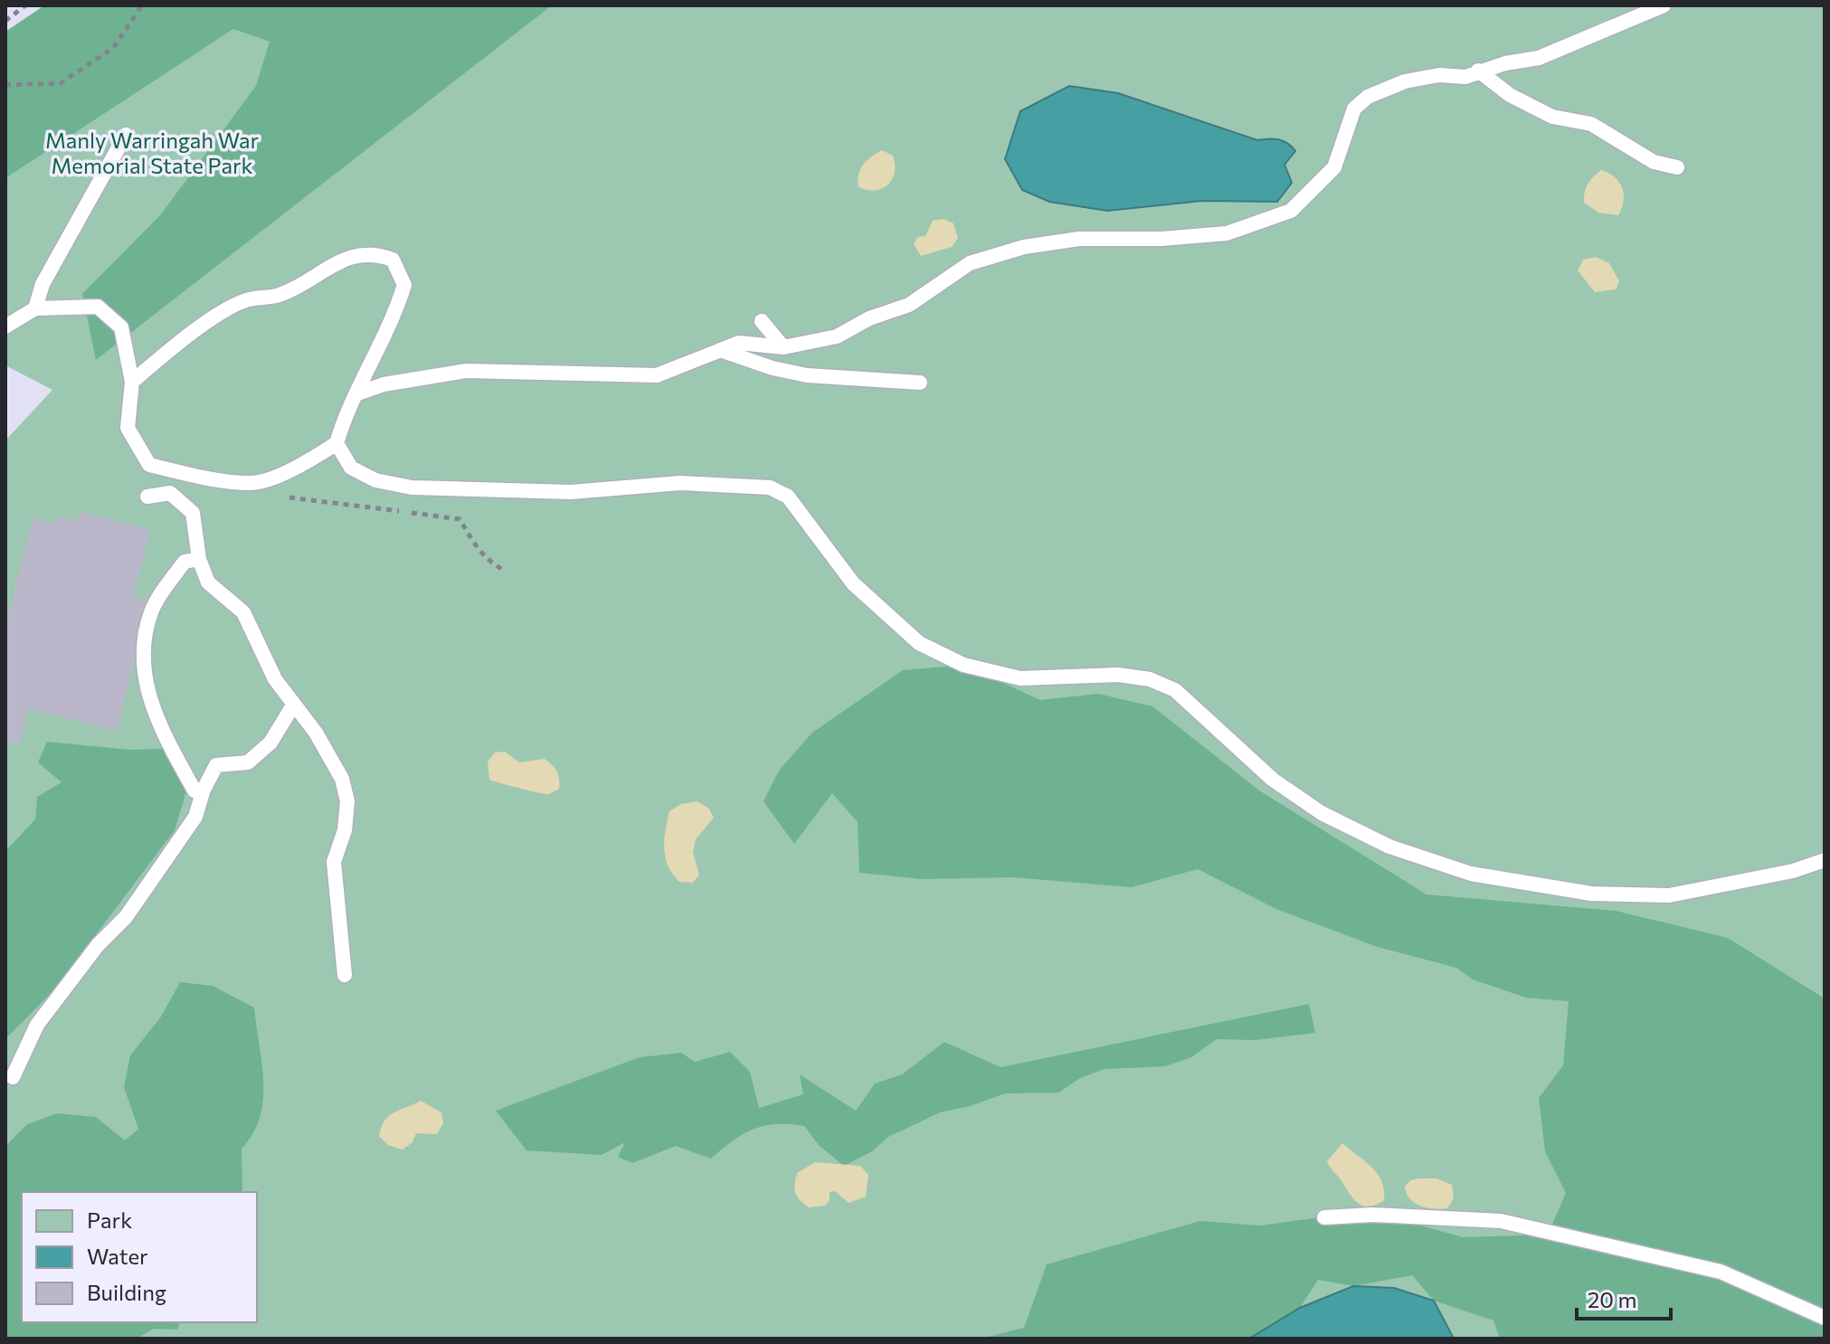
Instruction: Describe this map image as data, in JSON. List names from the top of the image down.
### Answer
{
  "parks": ["Manly Warringah War Memorial State Park"],
  "legend": ["Park", "Water", "Building"],
  "scale_bar": "20 m"
}
